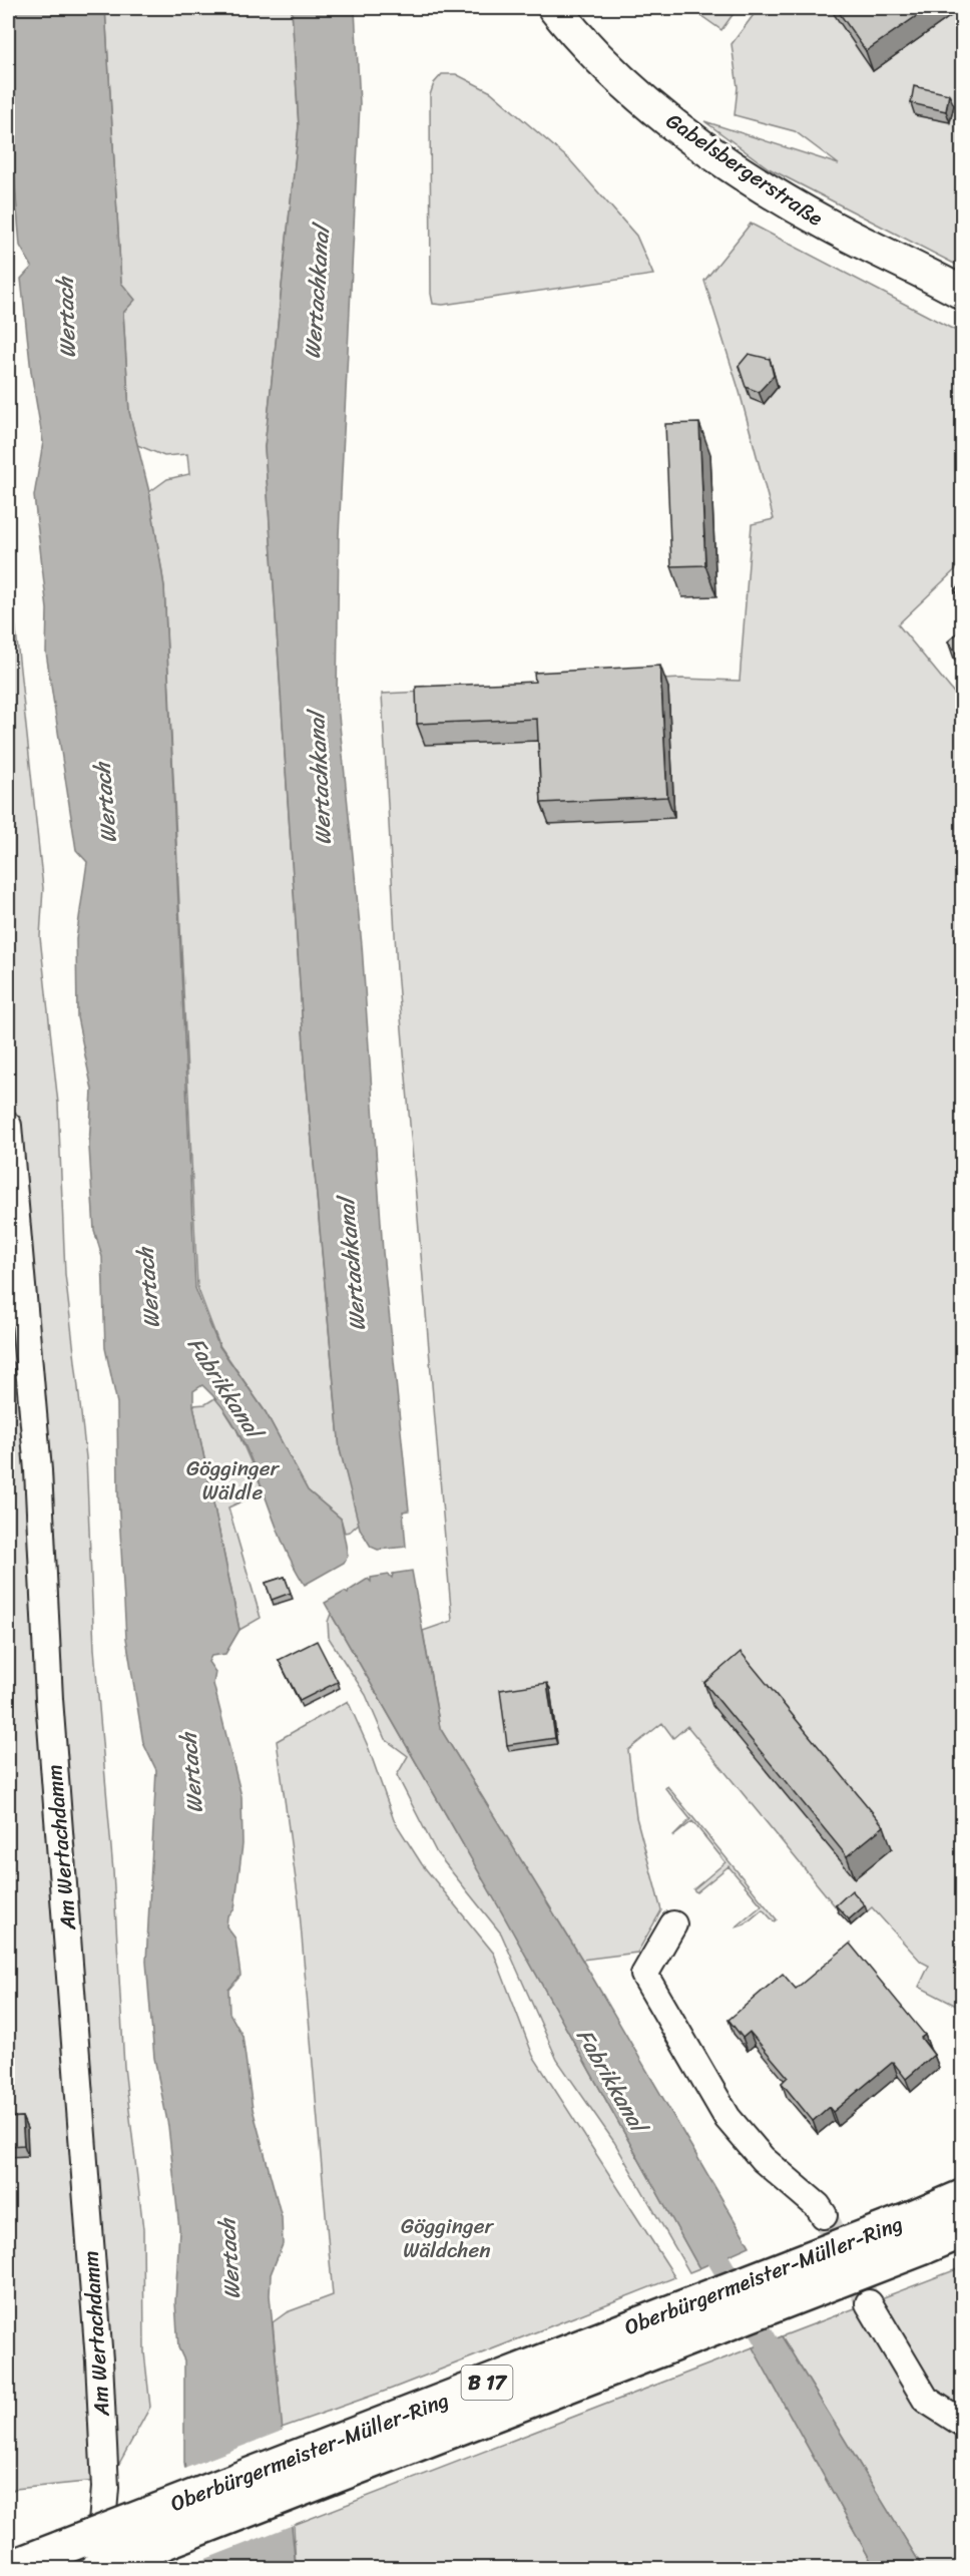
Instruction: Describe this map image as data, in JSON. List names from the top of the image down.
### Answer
{
  "streets": {
    "highway": ["Oberbürgermeister-Müller-Ring", "B 17"],
    "street": ["Gabelsbergerstraße", "Am Wertachdamm"]
  },
  "crossings": [
    ["Am Wertachdamm", "Oberbürgermeister-Müller-Ring"],
    ["Oberbürgermeister-Müller-Ring", "B 17"]
  ],
  "water": ["Wertachkanal", "Wertach", "Fabrikkanal"],
  "parks": ["Gögginger Wäldle", "Gögginger Wäldchen"]
}
